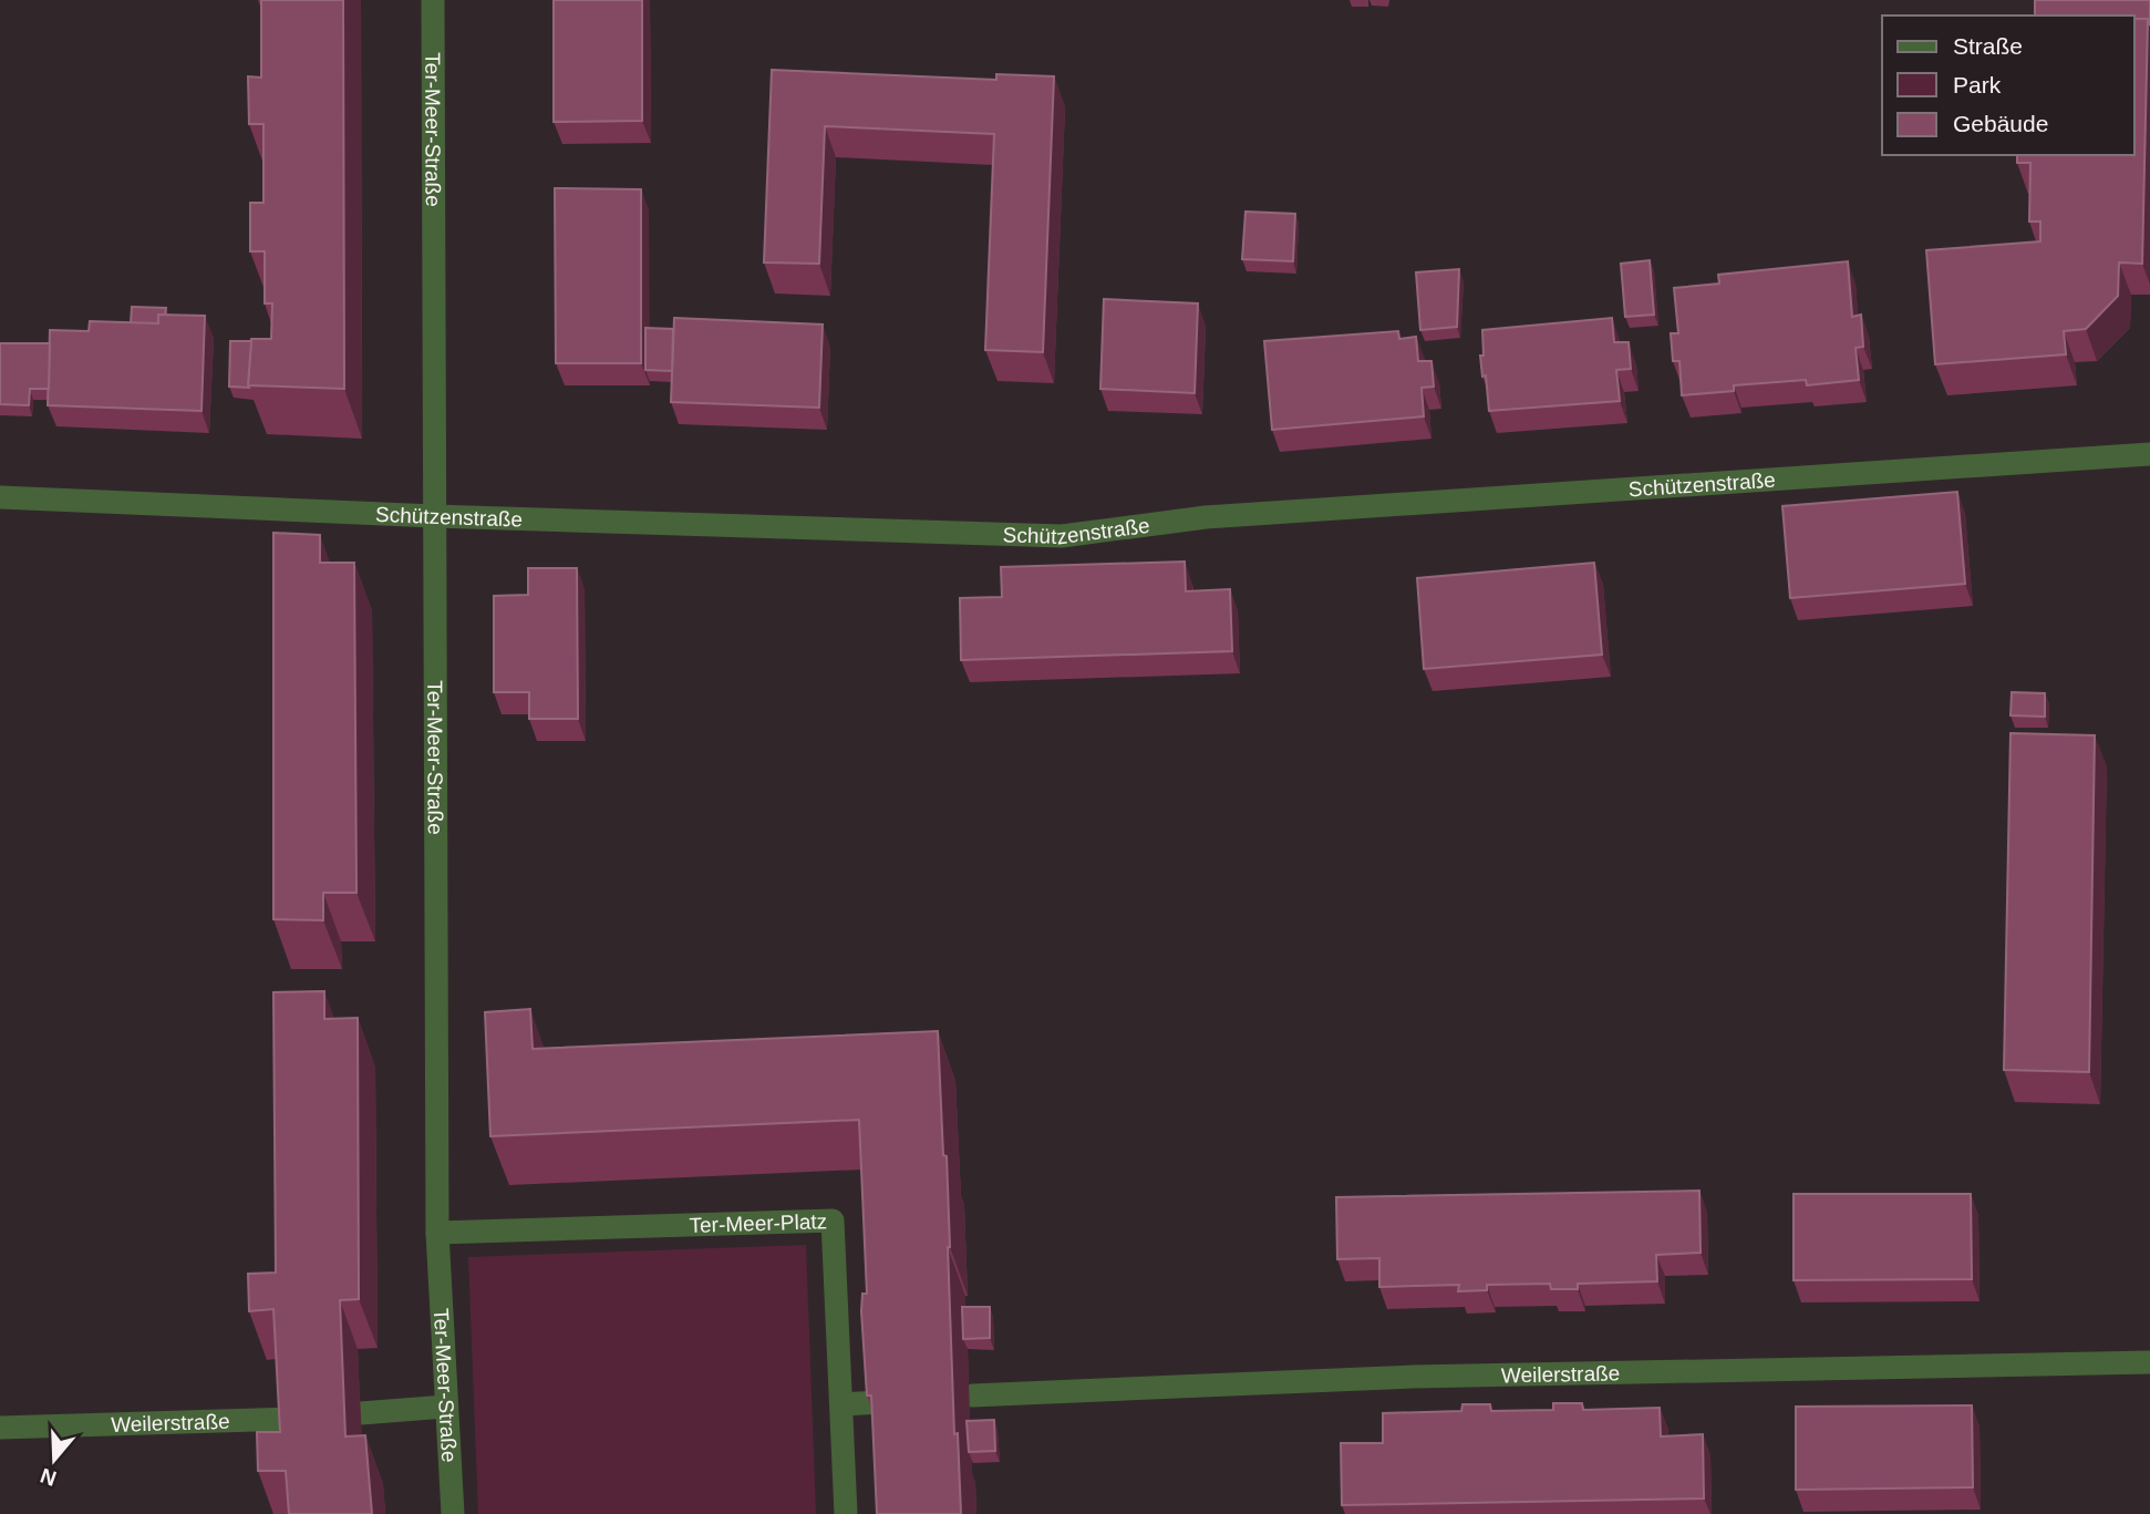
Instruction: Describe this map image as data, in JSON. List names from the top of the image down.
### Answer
{
  "streets": {
    "street": [
      "Ter-Meer-Straße",
      "Schützenstraße",
      "Ter-Meer-Platz",
      "Weilerstraße"
    ]
  },
  "crossings": [
    ["Ter-Meer-Straße", "Schützenstraße"],
    ["Ter-Meer-Straße", "Ter-Meer-Platz"]
  ],
  "legend": ["Straße", "Park", "Gebäude"],
  "north": "bottom"
}
